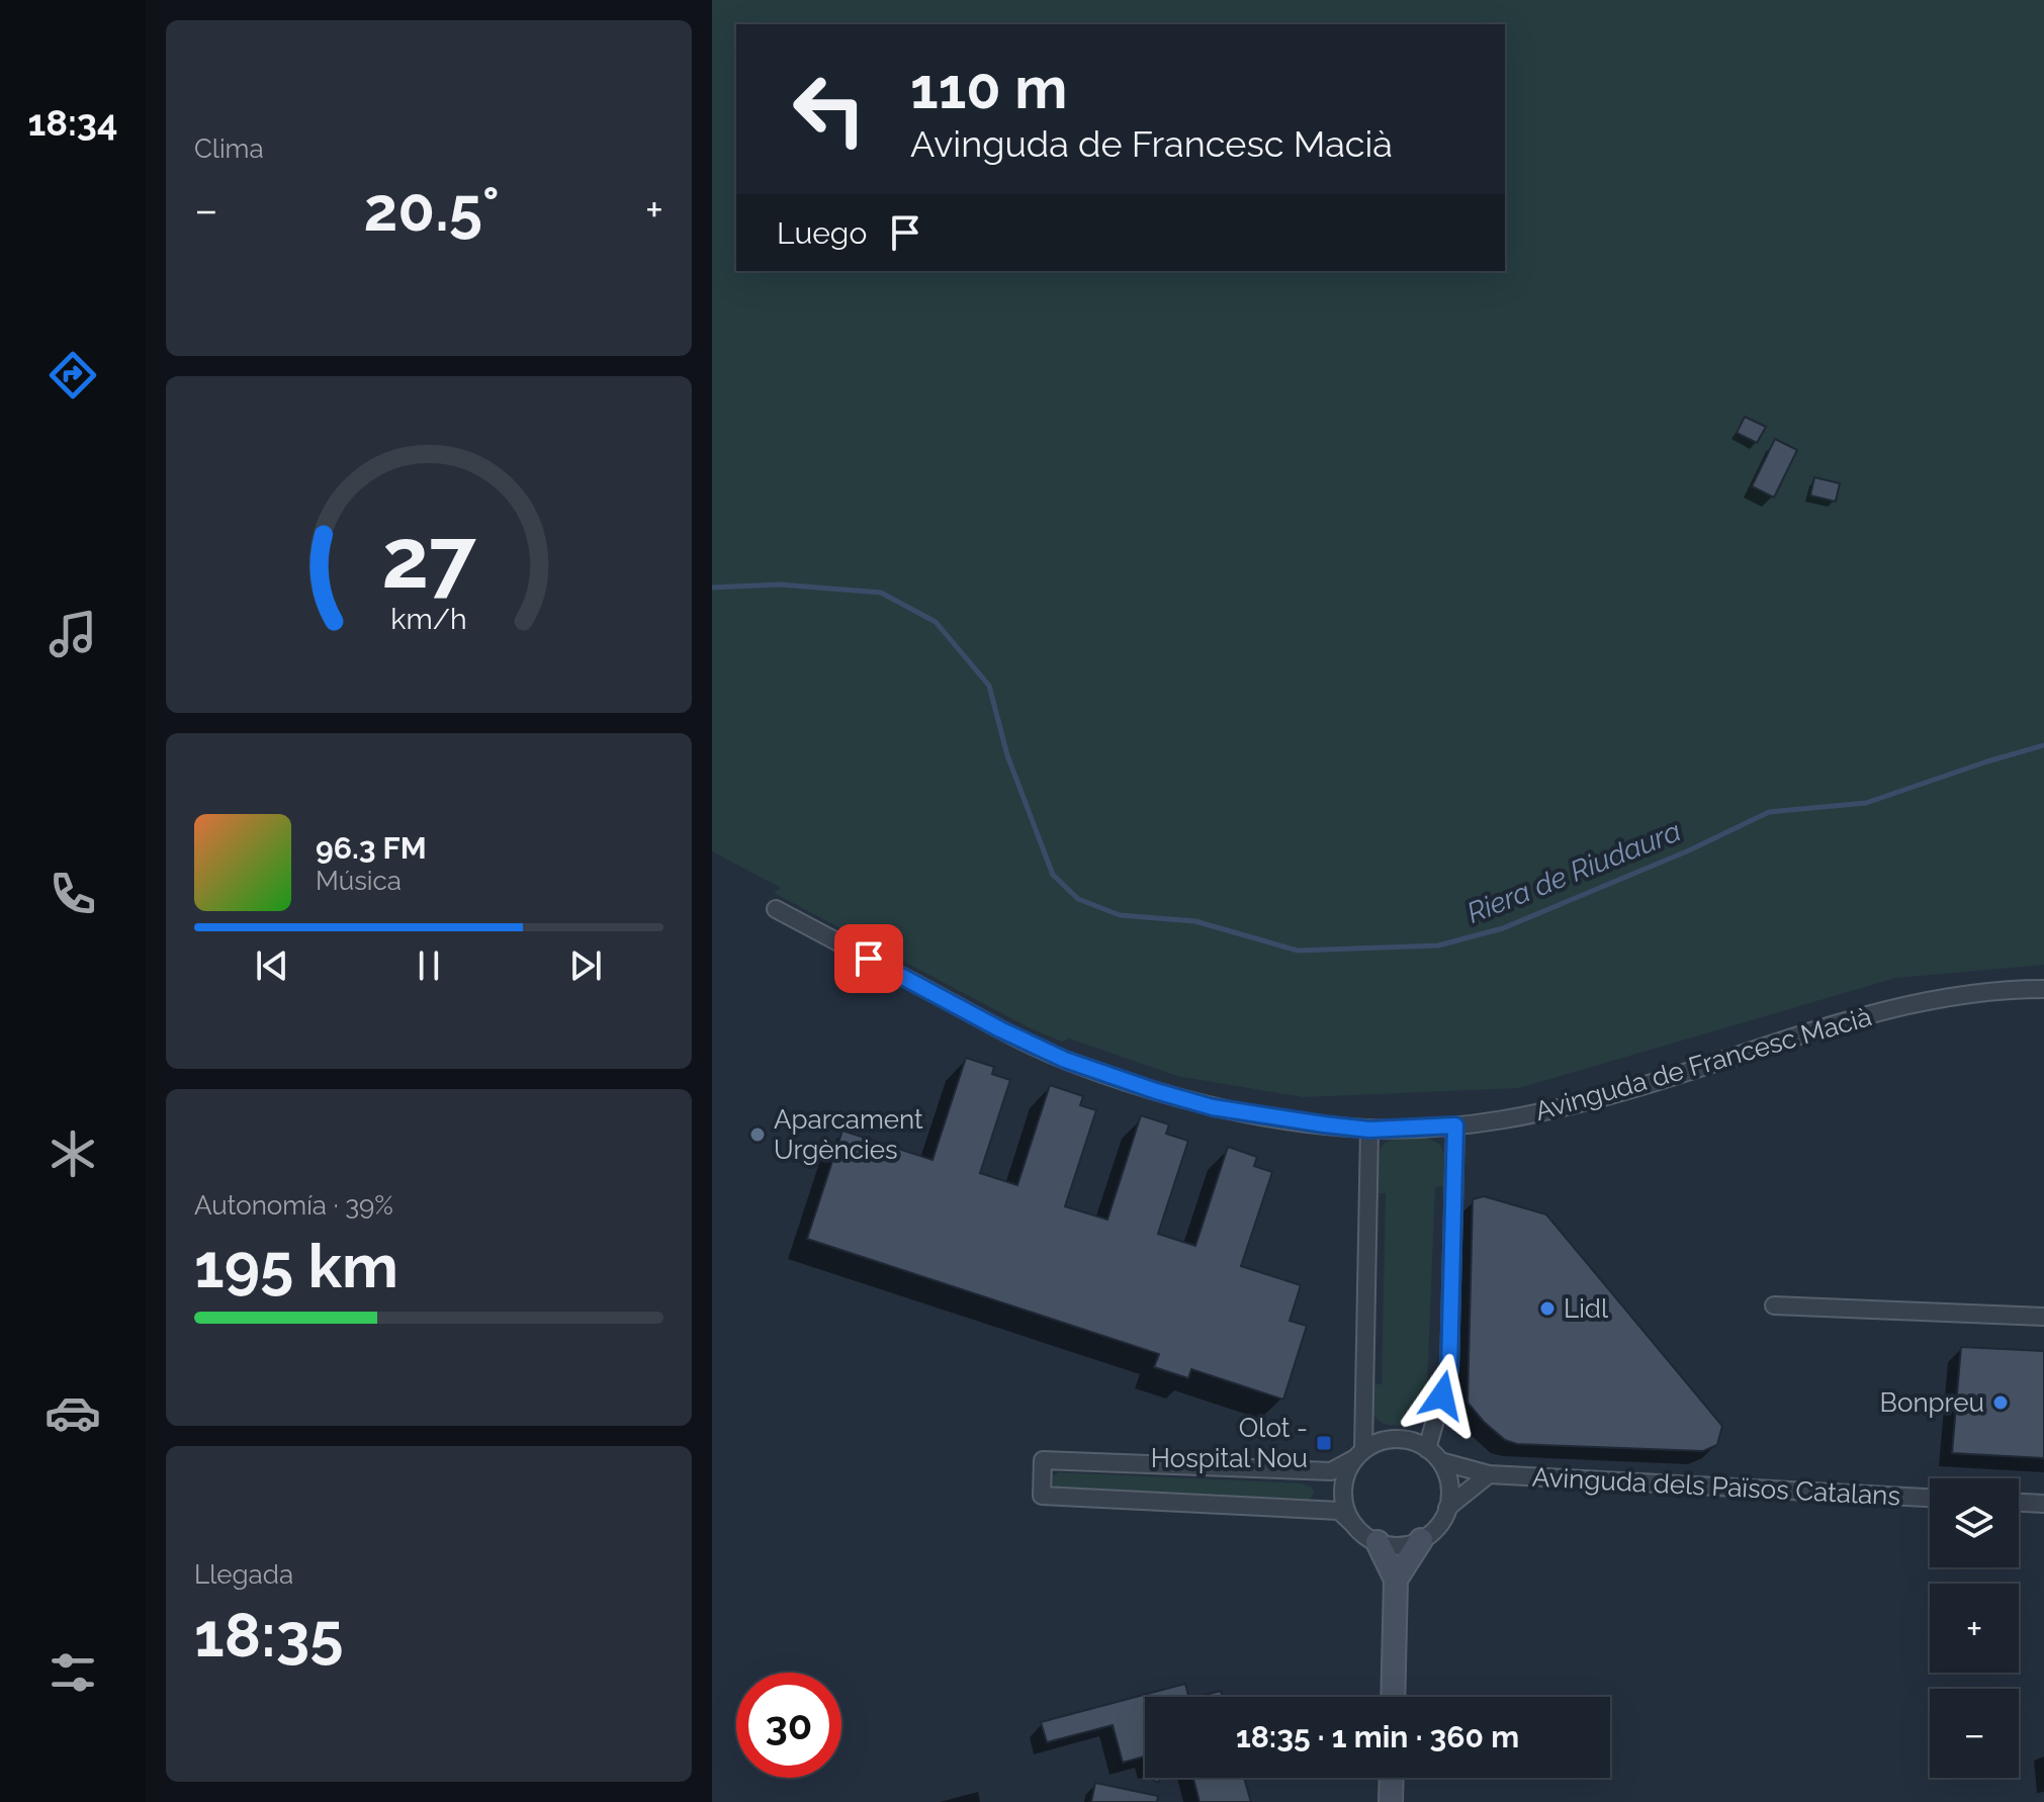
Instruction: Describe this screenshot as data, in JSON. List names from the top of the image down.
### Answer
{
  "streets": {
    "street": ["Avinguda de Francesc Macià", "Avinguda dels Països Catalans"]
  },
  "water": ["Riera de Riudaura"],
  "places": {
    "other": ["Aparcament Urgències", "Lidl", "Bonpreu"],
    "transit": ["Olot - Hospital Nou"]
  },
  "page": {
    "tabs": "18:34",
    "tile": [
      "Clima",
      ["Autonomía · 39%", "195 km"],
      ["Llegada", "18:35"]
    ],
    "turn": ["110 m", "Avinguda de Francesc Macià"],
    "heat": ["−", "20.5°", "+"],
    "then": "Luego",
    "song": ["96.3 FM", "Música"],
    "map_buttons": ["+", "−"],
    "limit": "30",
    "trip": "18:35 · 1 min · 360 m",
    "gauge": ["27", "km/h"]
  }
}
